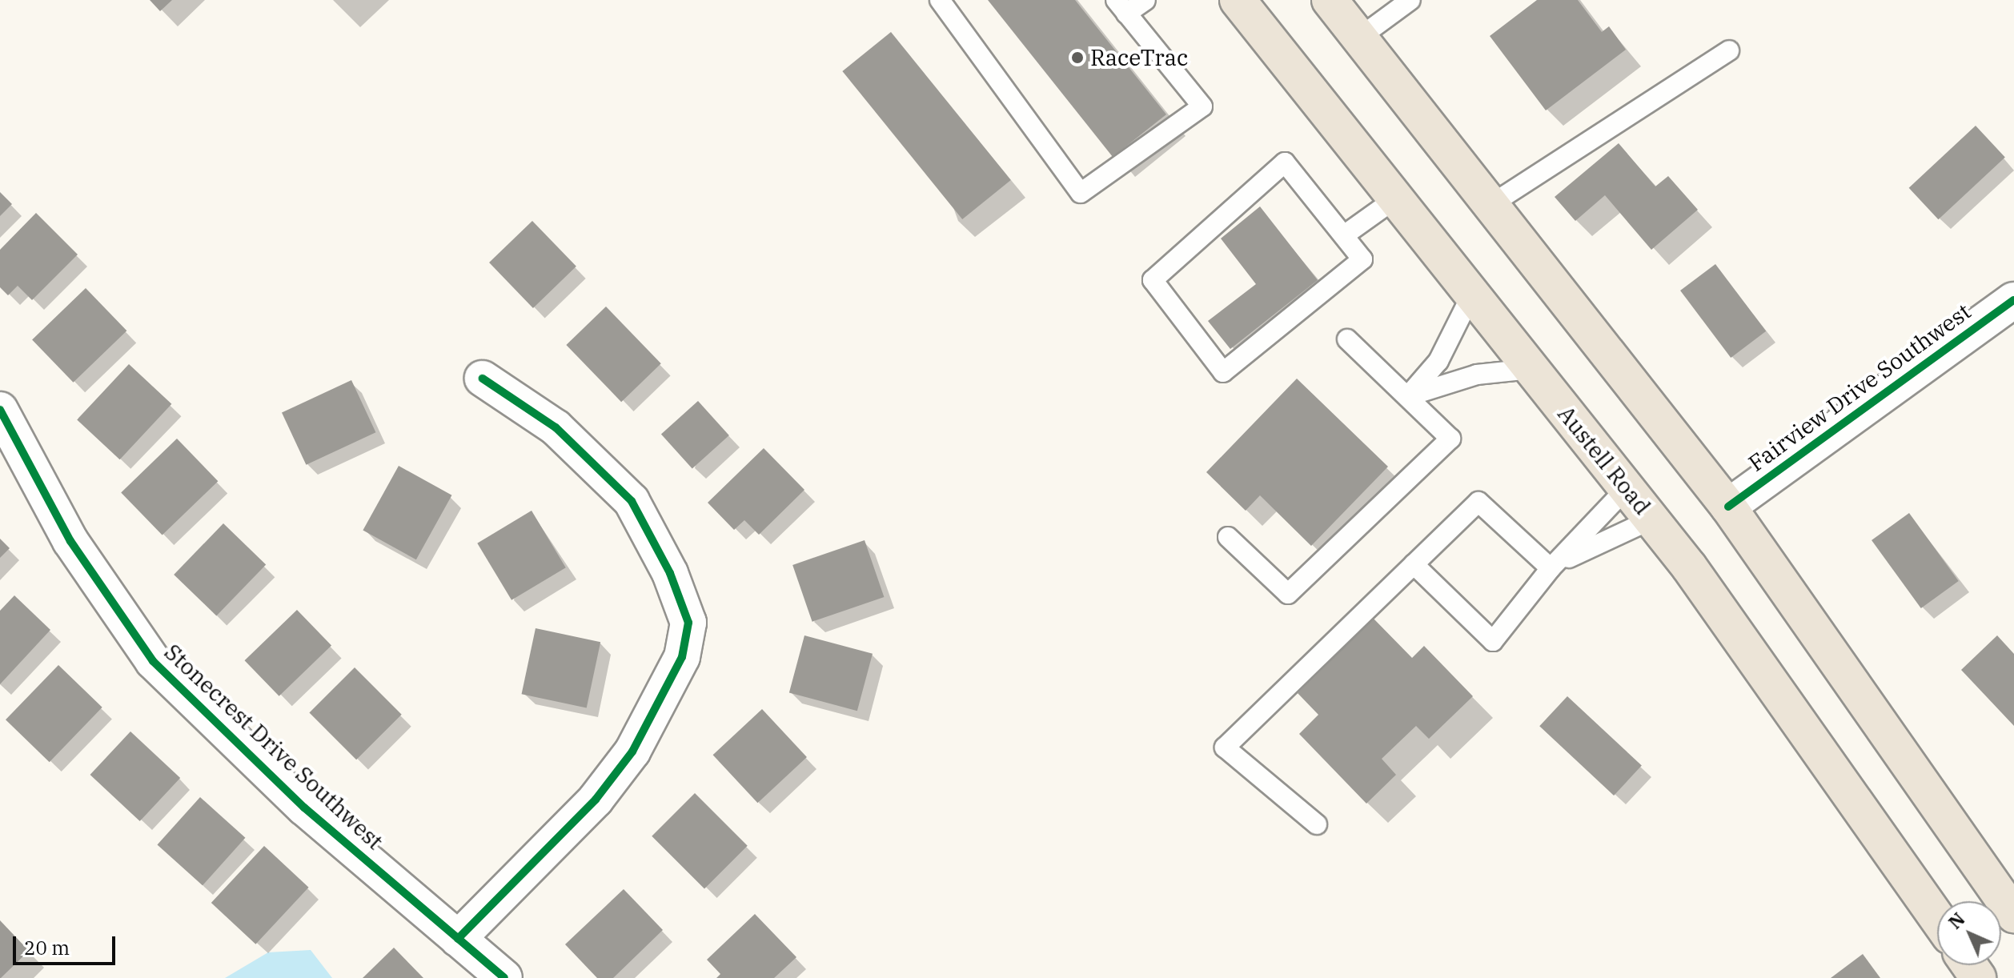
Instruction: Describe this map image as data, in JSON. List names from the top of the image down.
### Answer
{
  "streets": {
    "main road": ["Austell Road"],
    "street": ["Fairview Drive Southwest", "Stonecrest Drive Southwest"]
  },
  "places": ["RaceTrac"],
  "scale_bar": "20 m",
  "north": "top left"
}
